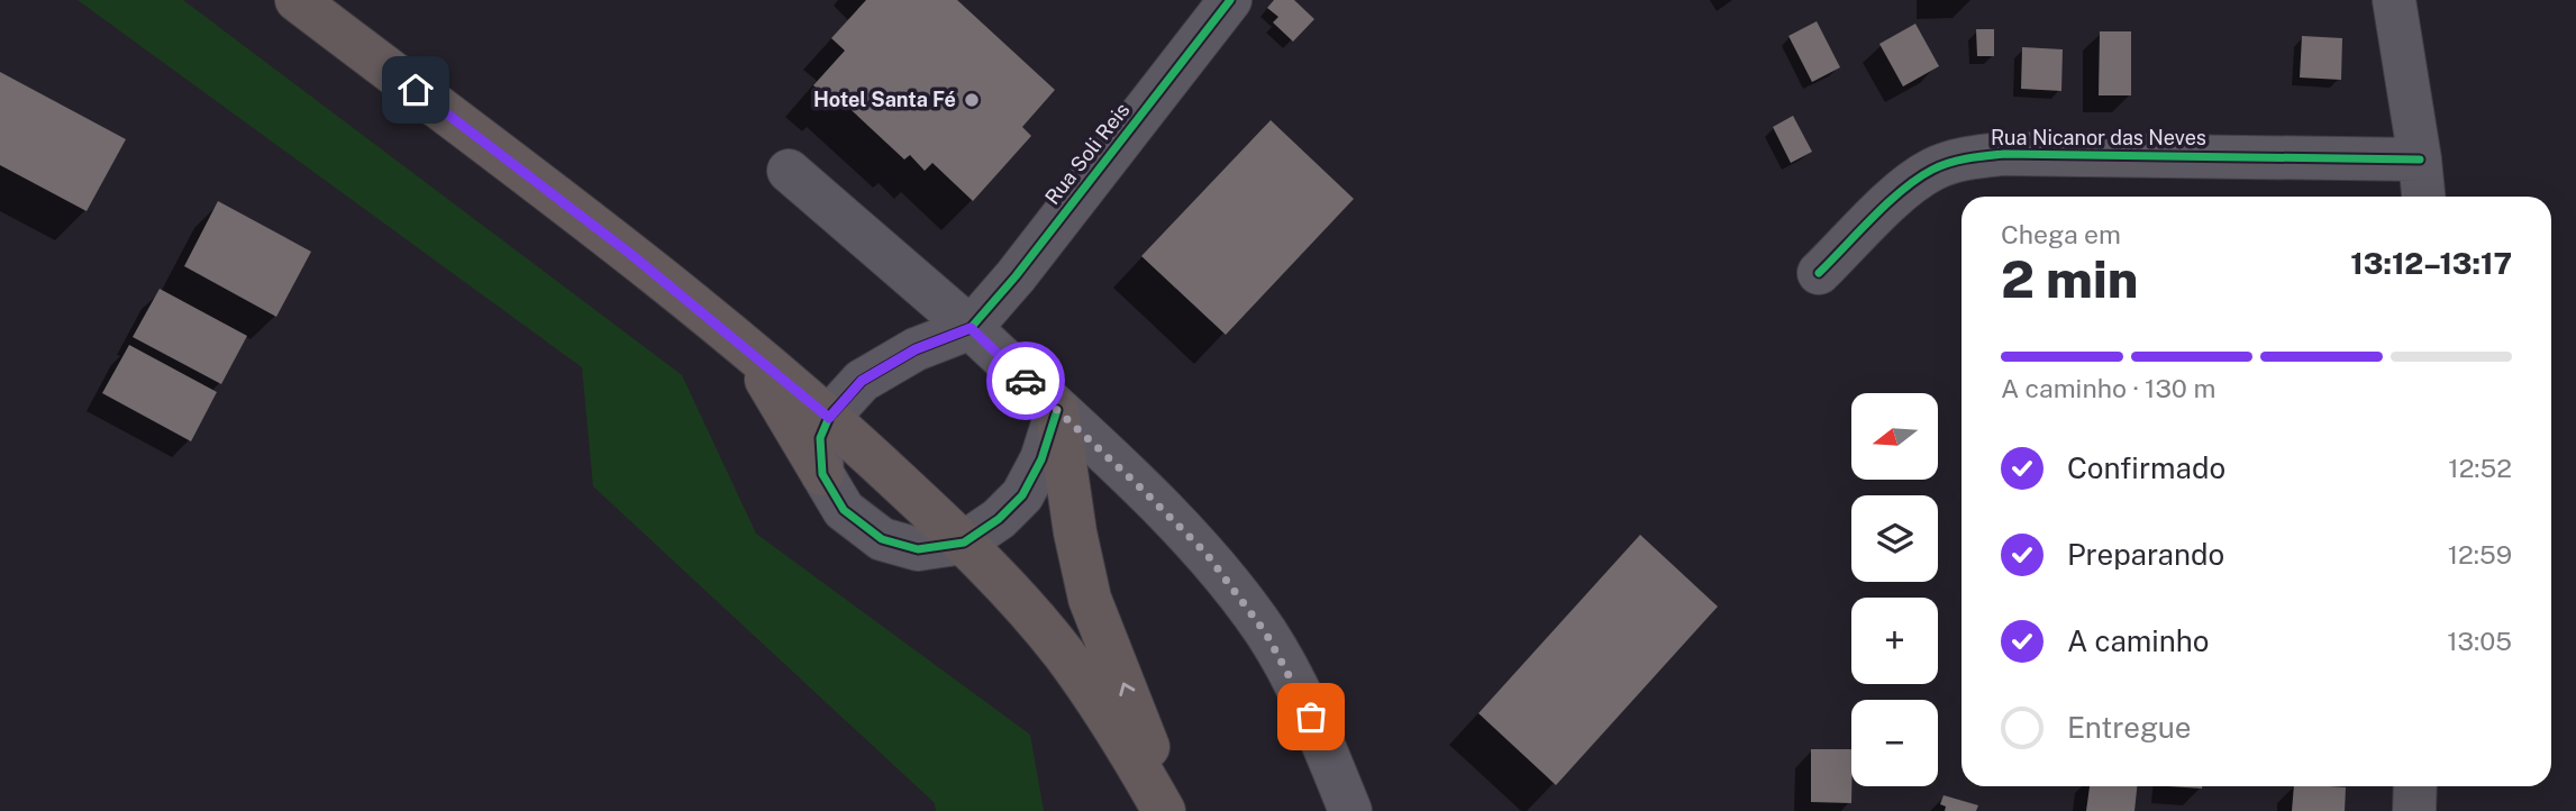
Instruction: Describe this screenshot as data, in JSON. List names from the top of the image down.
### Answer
{
  "streets": {
    "street": ["Rua Nicanor das Neves", "Rua Soli Reis"]
  },
  "places": ["Hotel Santa Fé"],
  "north": "left",
  "page": {
    "heading": ["2 min", "Chega em", "13:12–13:17"],
    "bar": "A caminho · 130 m",
    "map_buttons": ["+", "−"],
    "list": [
      ["Confirmado", "12:52"],
      ["Preparando", "12:59"],
      ["A caminho", "13:05"],
      "Entregue"
    ]
  }
}
